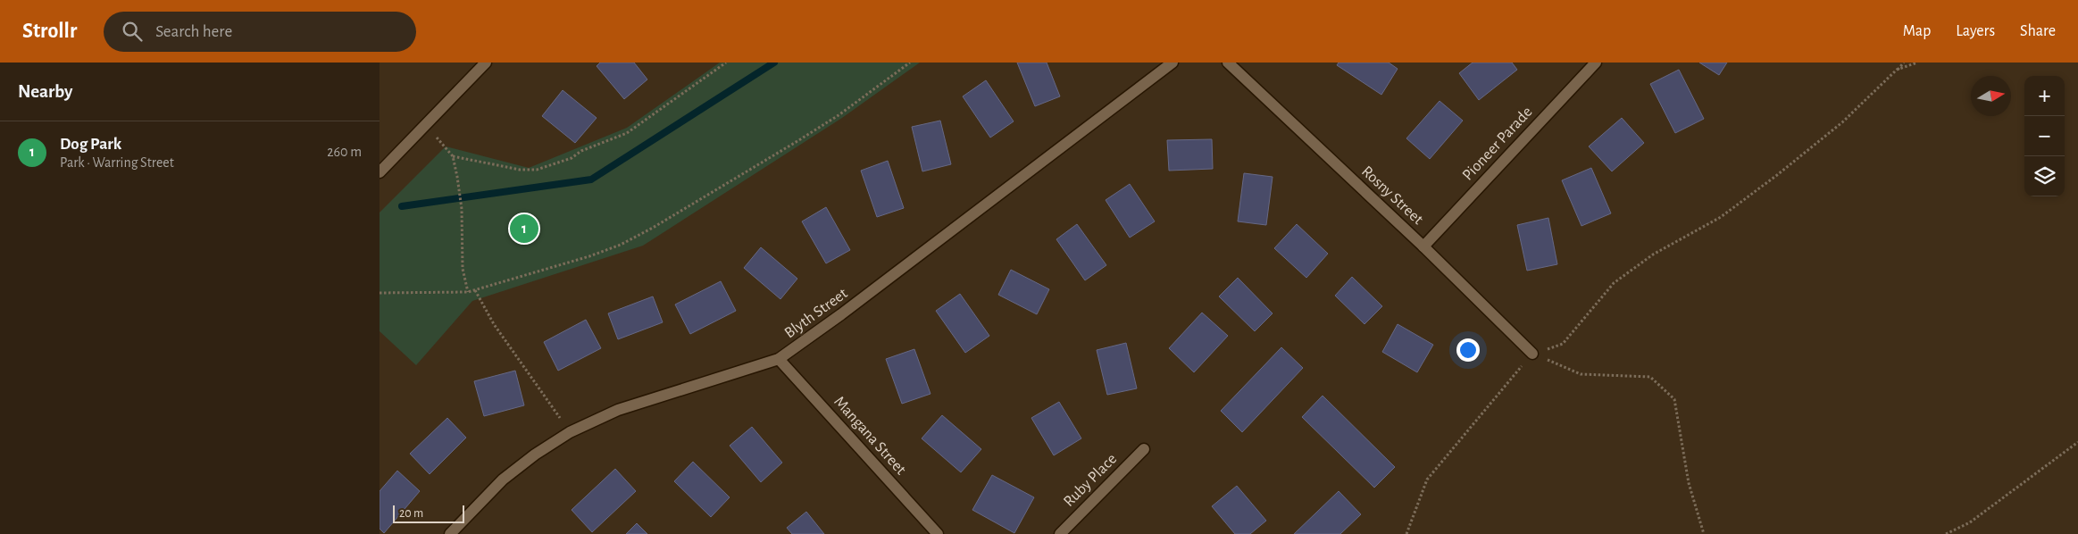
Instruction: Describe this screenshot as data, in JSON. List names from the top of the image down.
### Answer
{
  "streets": {
    "street": [
      "Pioneer Parade",
      "Rosny Street",
      "Blyth Street",
      "Mangana Street",
      "Ruby Place"
    ]
  },
  "crossings": [
    ["Pioneer Parade", "Rosny Street"],
    ["Blyth Street", "Mangana Street"]
  ],
  "scale_bar": "20 m",
  "north": "right",
  "page": {
    "header": "Strollr",
    "search": "Search here",
    "nav": ["Map", "Layers", "Share"],
    "heading": "Nearby",
    "map_buttons": ["+", "−"],
    "list": [
      {
        "mark": "1",
        "name": "Dog Park",
        "note": "Park · Warring Street",
        "value": "260 m"
      }
    ],
    "pins": "1",
    "scale": "20 m"
  }
}
